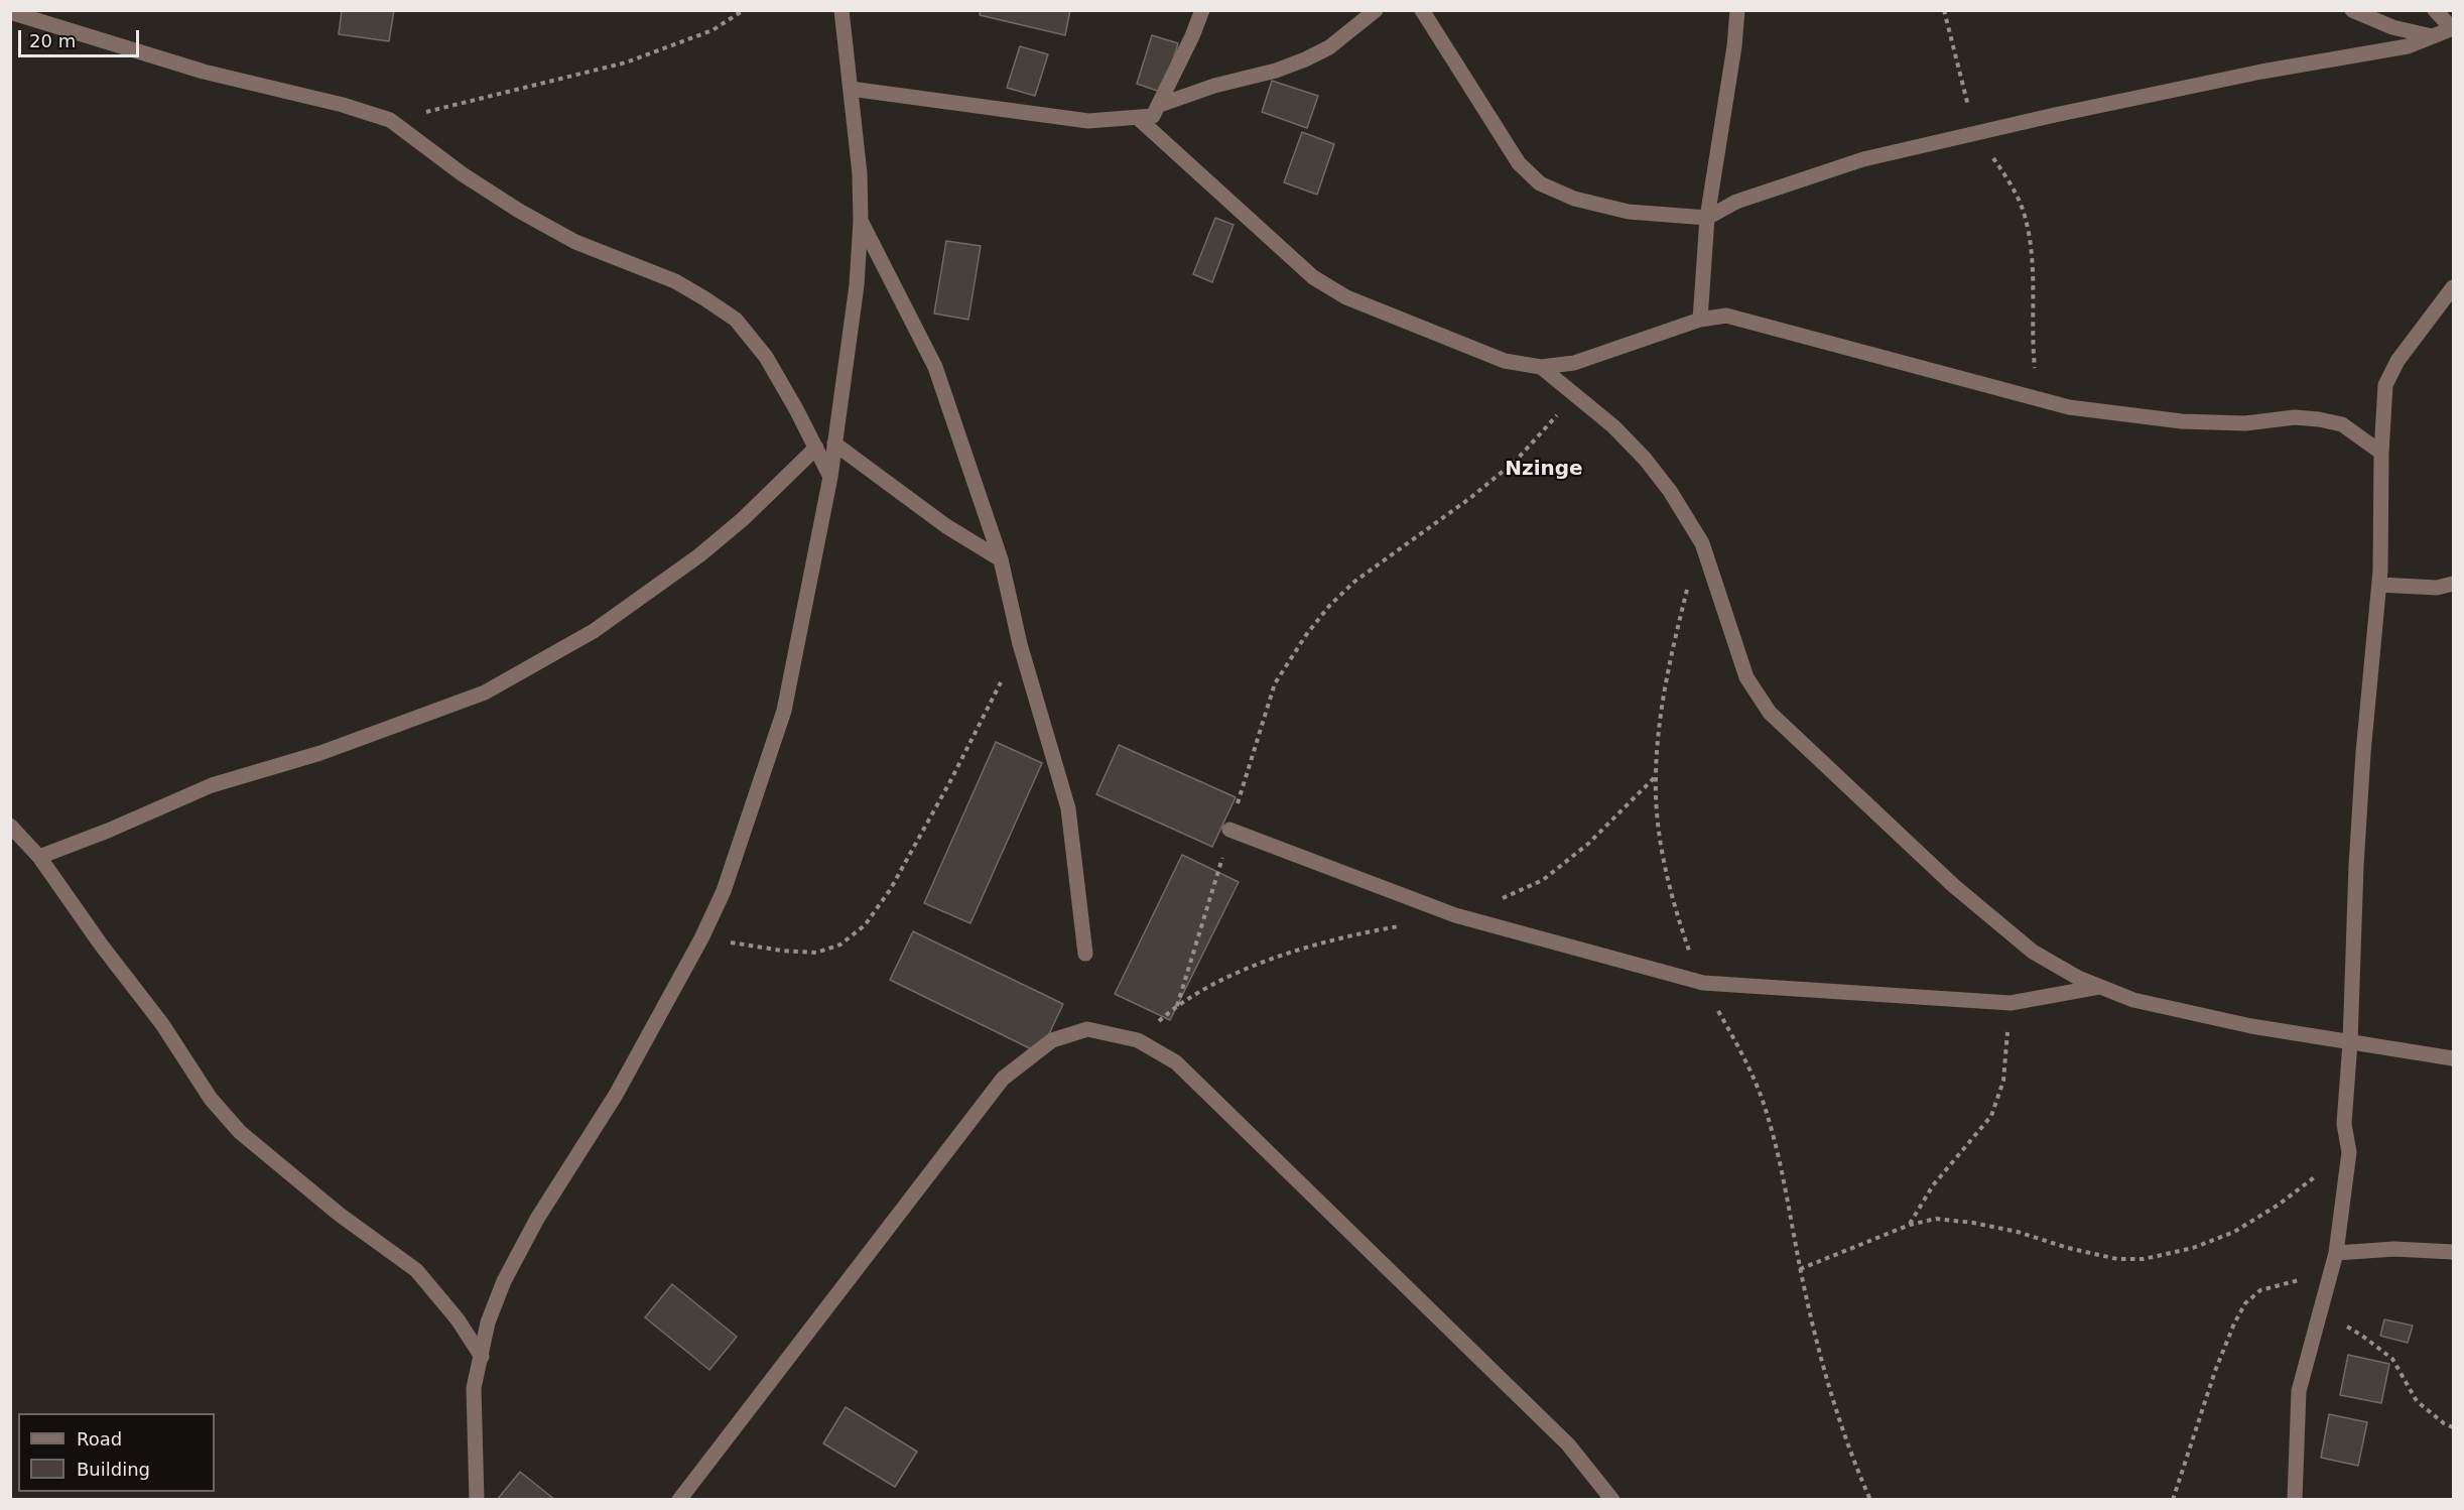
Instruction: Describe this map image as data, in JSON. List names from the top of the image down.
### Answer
{
  "districts": ["Nzinge"],
  "legend": ["Road", "Building"],
  "scale_bar": "20 m"
}
